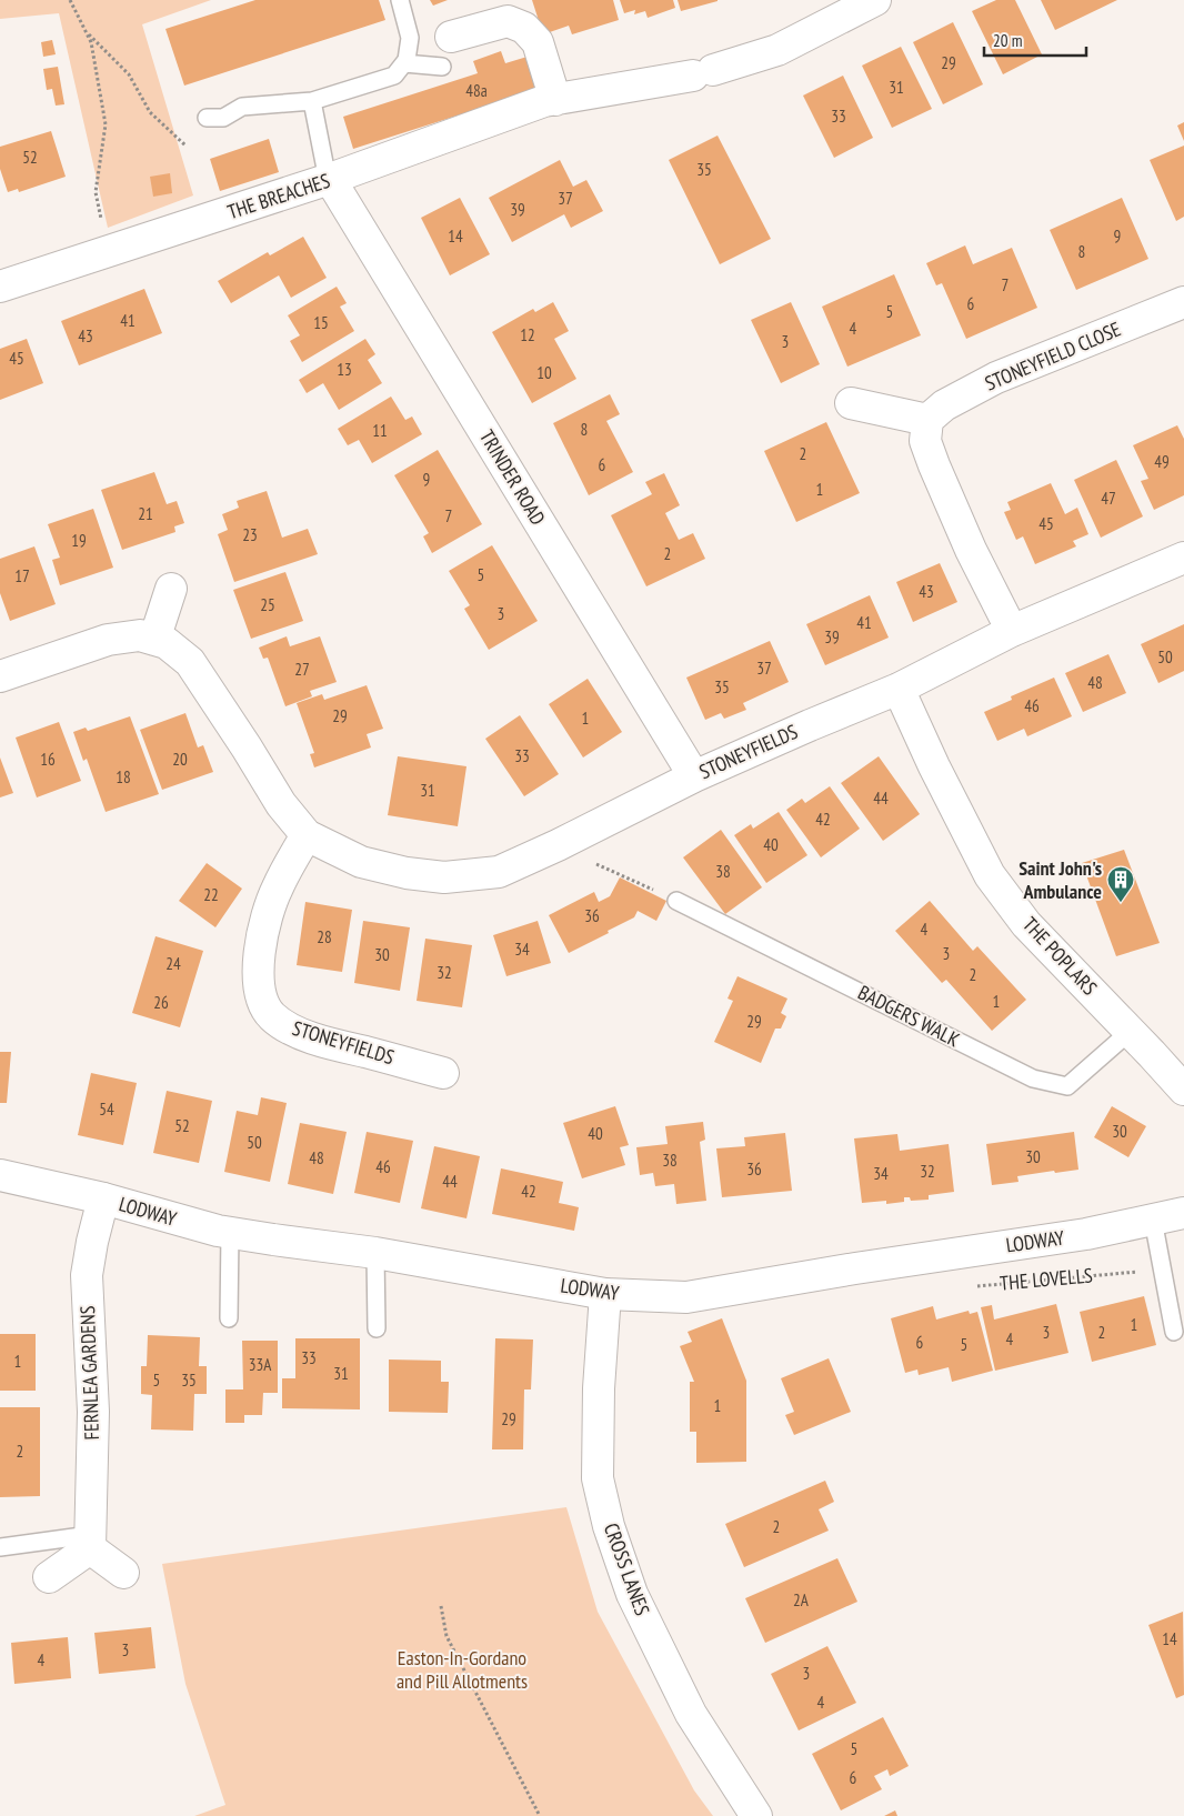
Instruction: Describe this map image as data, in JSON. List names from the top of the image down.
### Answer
{
  "streets": {
    "street": [
      "THE BREACHES",
      "STONEYFIELD CLOSE",
      "TRINDER ROAD",
      "STONEYFIELDS",
      "THE POPLARS",
      "LODWAY",
      "FERNLEA GARDENS",
      "CROSS LANES"
    ],
    "lane": ["BADGERS WALK"],
    "path": ["THE LOVELLS"]
  },
  "crossings": [
    ["THE BREACHES", "TRINDER ROAD"],
    ["TRINDER ROAD", "STONEYFIELDS"],
    ["STONEYFIELDS", "THE POPLARS"],
    ["THE POPLARS", "BADGERS WALK"],
    ["LODWAY", "FERNLEA GARDENS"],
    ["LODWAY", "CROSS LANES"]
  ],
  "parks": ["Easton-In-Gordano and Pill Allotments"],
  "places": {
    "building": ["Saint John's Ambulance"]
  },
  "house_numbers": [
    "29",
    "31",
    "48a",
    "33",
    "52",
    "35",
    "37",
    "39",
    "14",
    "9",
    "8",
    "7",
    "6",
    "5",
    "41",
    "15",
    "4",
    "12",
    "43",
    "3",
    "45",
    "13",
    "10",
    "8",
    "11",
    "2",
    "49",
    "6",
    "9",
    "1",
    "47",
    "21",
    "7",
    "45",
    "23",
    "19",
    "2",
    "5",
    "17",
    "43",
    "25",
    "3",
    "41",
    "39",
    "50",
    "37",
    "27",
    "48",
    "35",
    "46",
    "29",
    "1",
    "33",
    "16",
    "20",
    "18",
    "31",
    "44",
    "42",
    "40",
    "38",
    "22",
    "36",
    "4",
    "28",
    "34",
    "3",
    "30",
    "24",
    "32",
    "2",
    "1",
    "26",
    "29",
    "54",
    "52",
    "30",
    "40",
    "50",
    "30",
    "48",
    "38",
    "46",
    "36",
    "32",
    "34",
    "44",
    "42",
    "1",
    "3",
    "2",
    "4",
    "6",
    "5",
    "33",
    "1",
    "33A",
    "31",
    "5",
    "35",
    "1",
    "29",
    "2",
    "2",
    "2A",
    "14",
    "3",
    "4",
    "3",
    "4",
    "5",
    "6"
  ],
  "scale_bar": "20 m"
}
